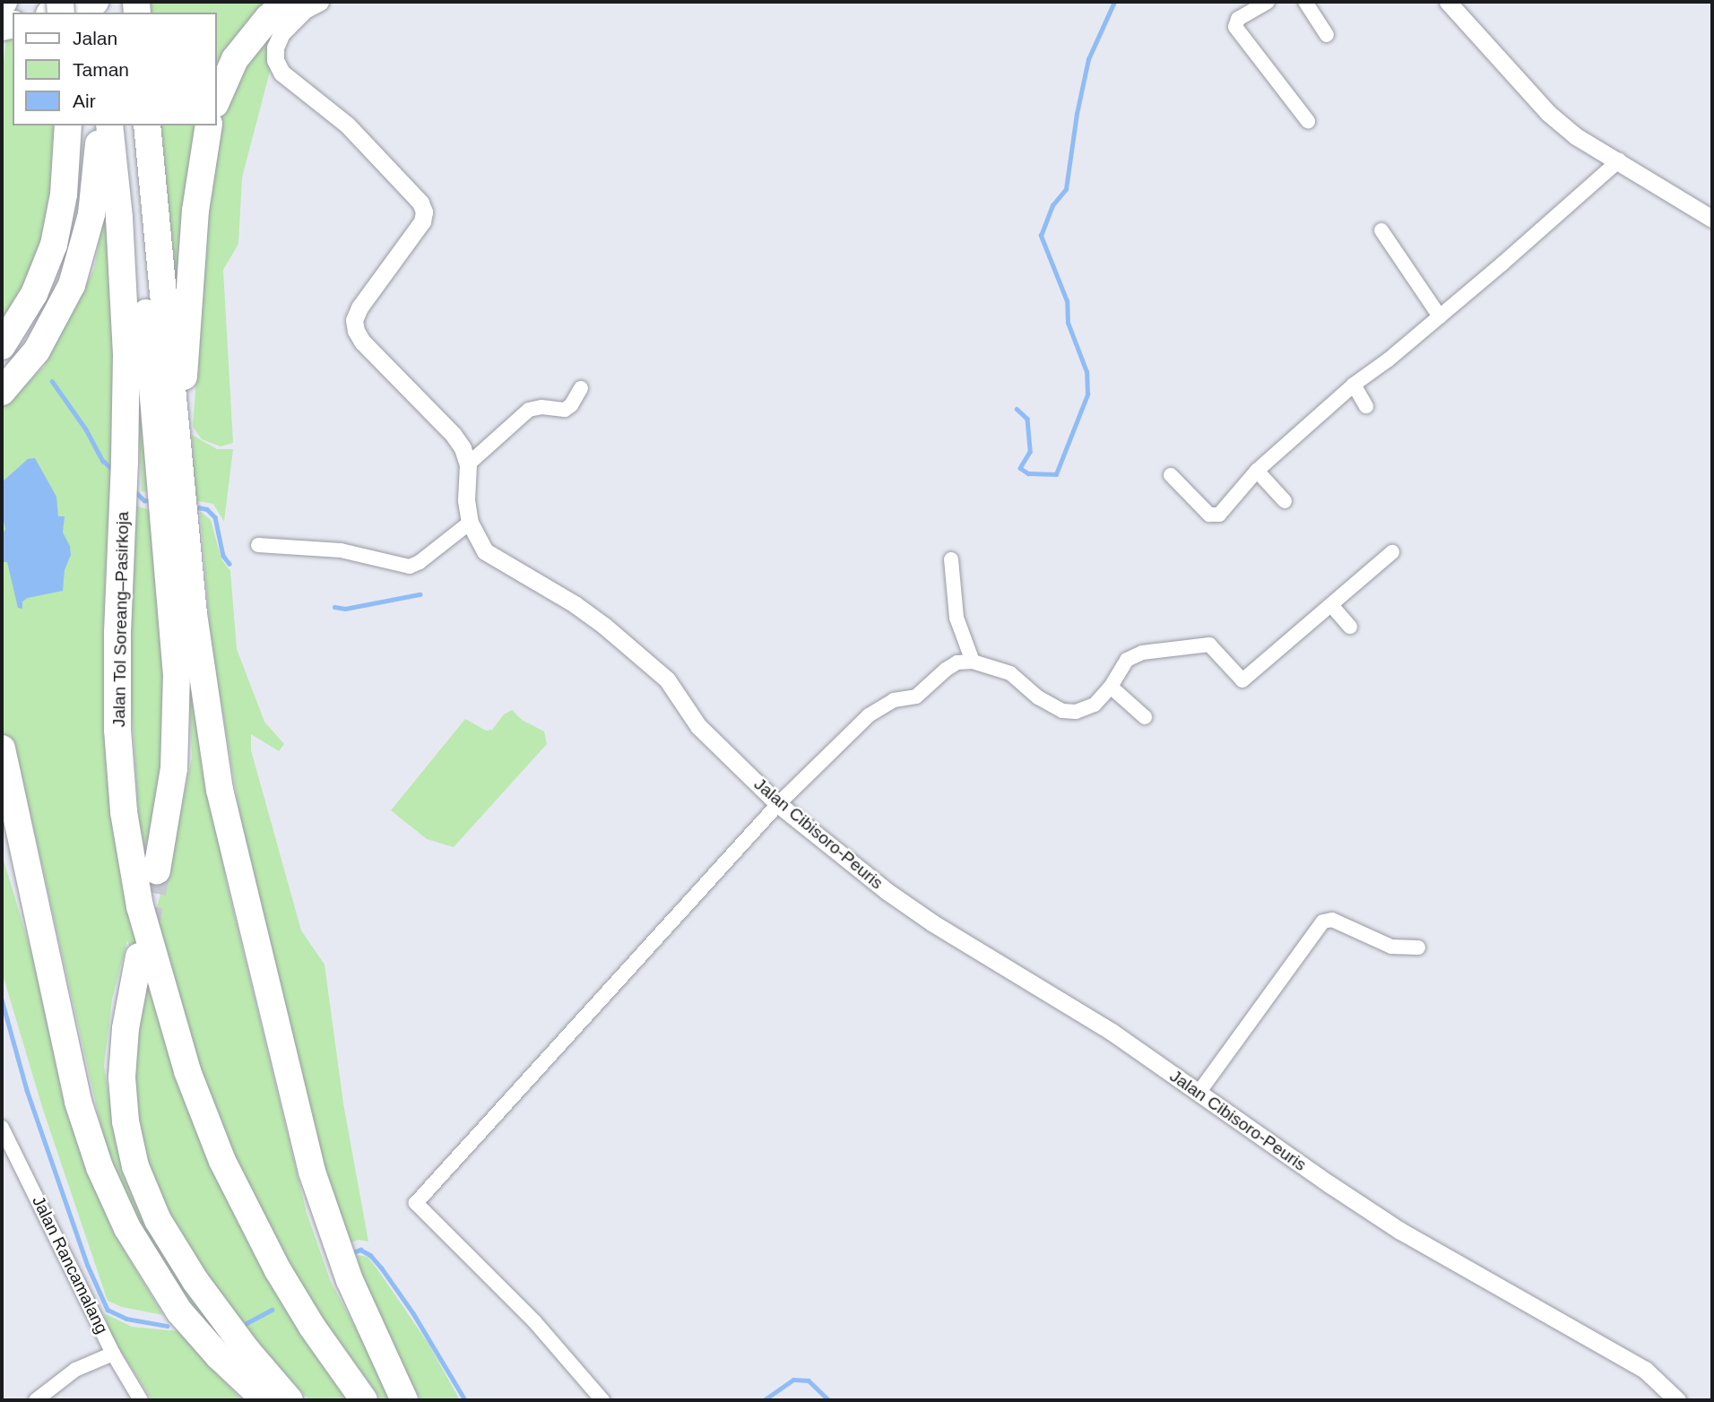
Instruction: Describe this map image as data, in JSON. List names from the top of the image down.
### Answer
{
  "streets": {
    "highway": ["Jalan Tol Soreang–Pasirkoja"],
    "street": ["Jalan Cibisoro-Peuris", "Jalan Rancamalang"]
  },
  "legend": ["Jalan", "Taman", "Air"]
}
